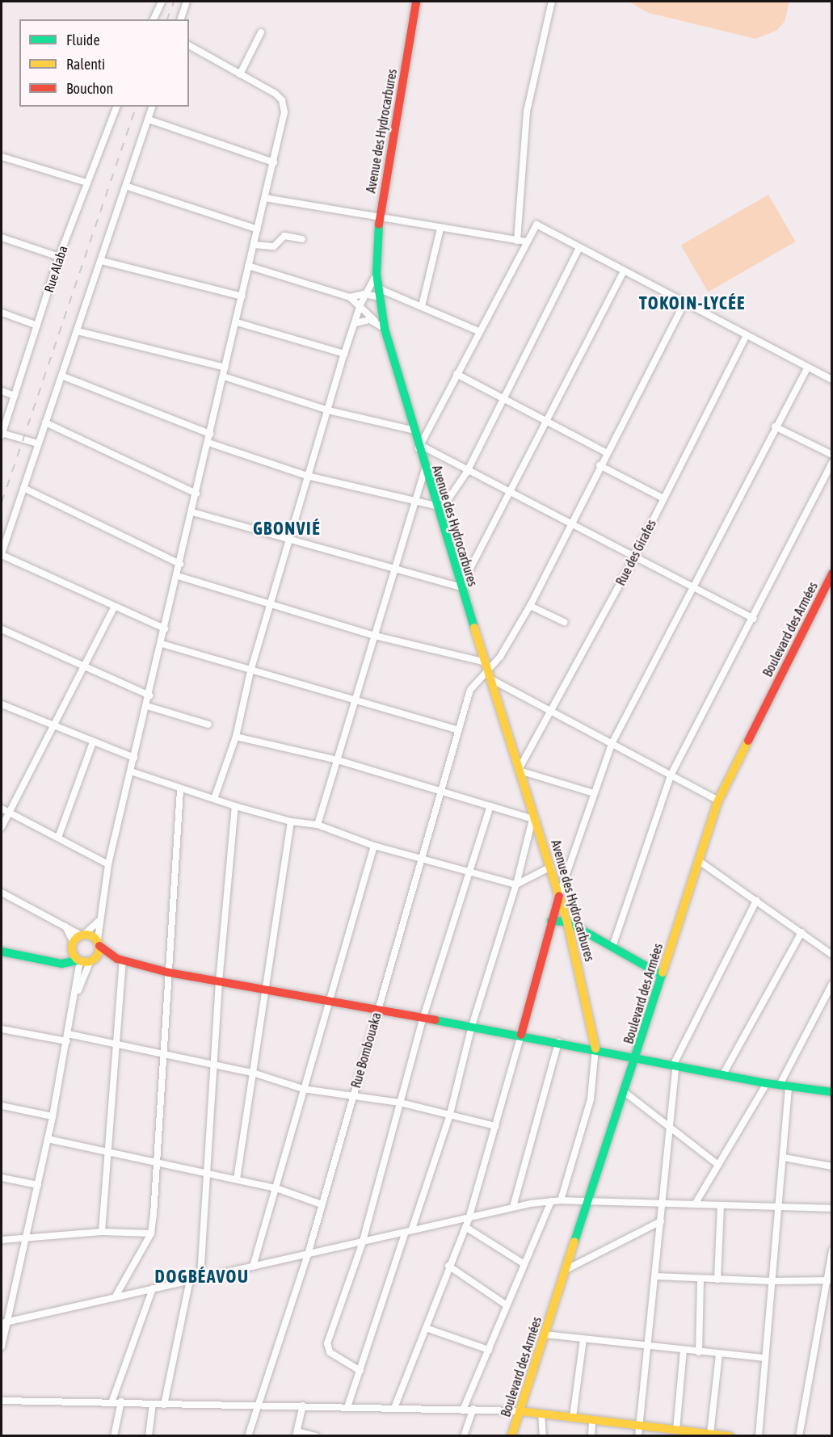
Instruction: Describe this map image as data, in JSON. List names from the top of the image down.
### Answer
{
  "streets": {
    "main road": ["Avenue des Hydrocarbures", "Boulevard des Armées"],
    "street": ["Rue Alaba", "Rue des Girafes", "Rue Bombouaka"]
  },
  "crossings": [
    ["Avenue des Hydrocarbures", "Rue des Girafes"],
    ["Avenue des Hydrocarbures", "Rue Bombouaka"]
  ],
  "districts": ["TOKOIN-LYCÉE", "GBONVIÉ", "DOGBÉAVOU"],
  "legend": ["Fluide", "Ralenti", "Bouchon"]
}
